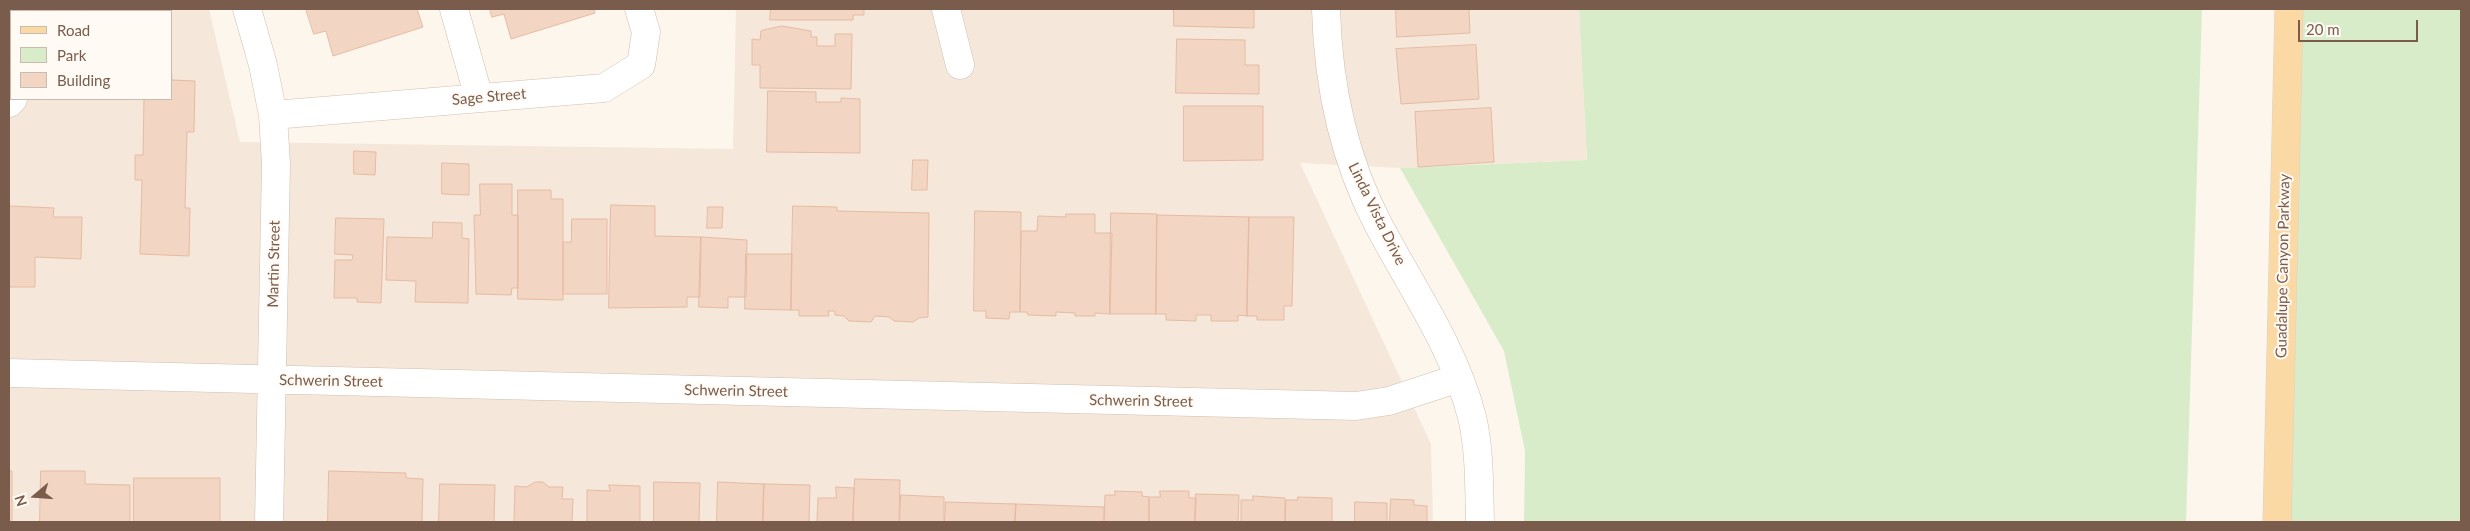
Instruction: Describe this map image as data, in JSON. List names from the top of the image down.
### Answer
{
  "streets": {
    "main road": ["Guadalupe Canyon Parkway"],
    "street": [
      "Sage Street",
      "Linda Vista Drive",
      "Martin Street",
      "Schwerin Street"
    ]
  },
  "crossings": [
    ["Sage Street", "Martin Street"],
    ["Linda Vista Drive", "Schwerin Street"],
    ["Martin Street", "Schwerin Street"]
  ],
  "legend": ["Road", "Park", "Building"],
  "scale_bar": "20 m",
  "north": "left"
}
